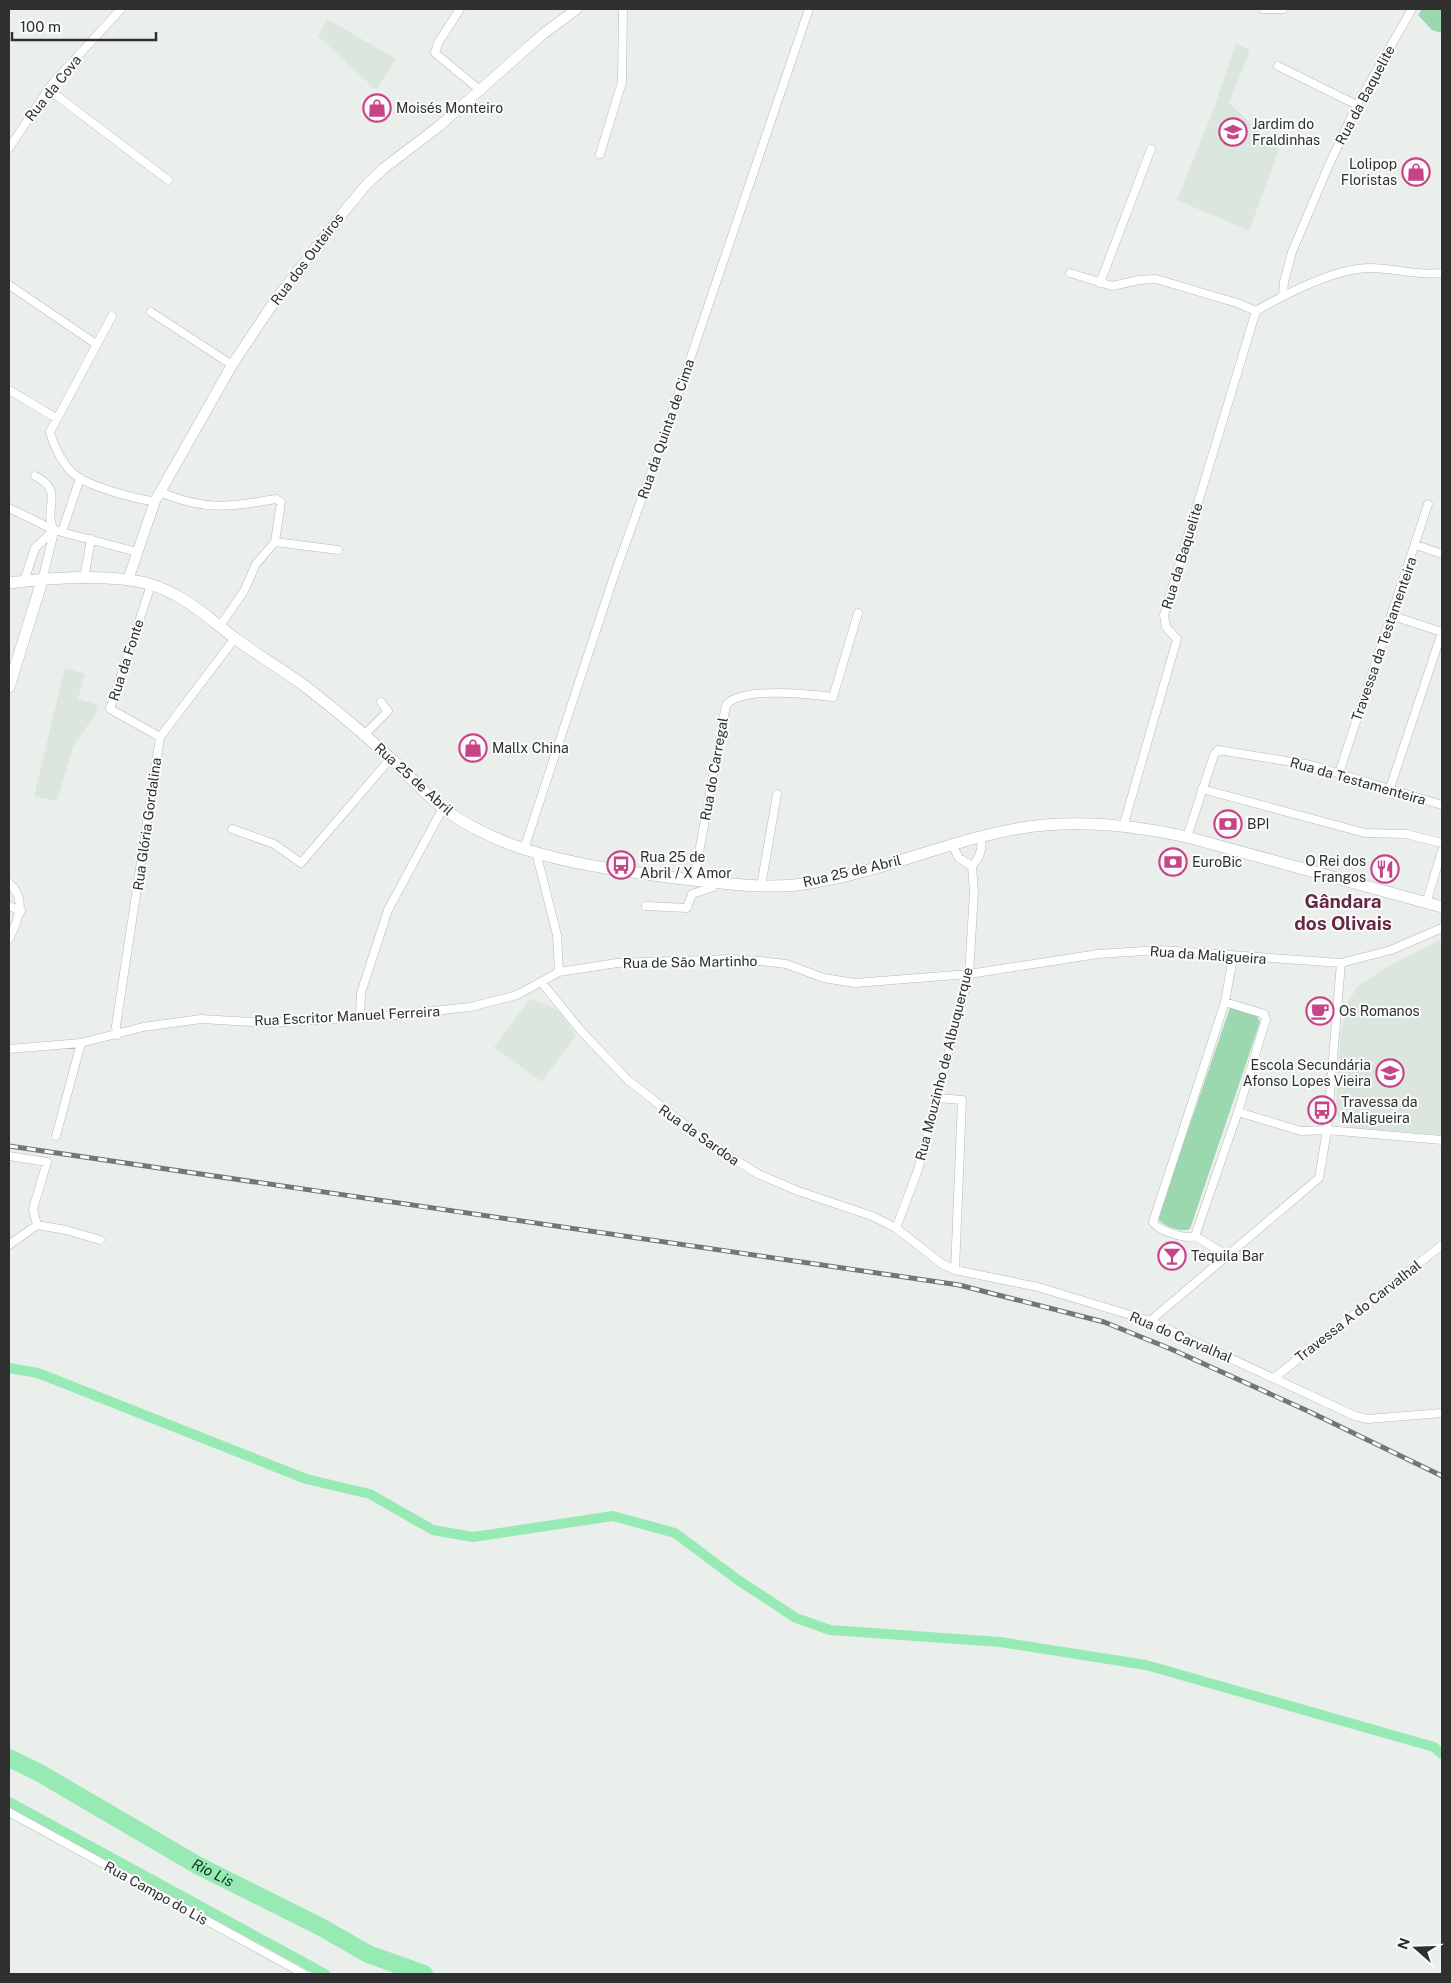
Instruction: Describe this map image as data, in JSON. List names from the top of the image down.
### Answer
{
  "streets": {
    "main road": ["Rua 25 de Abril"],
    "street": [
      "Rua da Cova",
      "Rua da Baquelite",
      "Rua dos Outeiros",
      "Rua da Quinta de Cima",
      "Travessa da Testamenteira",
      "Rua da Fonte",
      "Rua do Carregal",
      "Rua da Testamenteira",
      "Rua Glória Gordalina",
      "Rua da Maligueira",
      "Rua de São Martinho",
      "Rua Escritor Manuel Ferreira",
      "Rua Mouzinho de Albuquerque",
      "Rua da Sardoa",
      "Travessa A do Carvalhal",
      "Rua do Carvalhal",
      "Rua Campo do Lis"
    ]
  },
  "crossings": [
    ["Rua da Baquelite", "Rua 25 de Abril"],
    ["Rua dos Outeiros", "Rua 25 de Abril"],
    ["Rua da Quinta de Cima", "Rua 25 de Abril"],
    ["Travessa da Testamenteira", "Rua da Testamenteira"],
    ["Rua da Fonte", "Rua 25 de Abril"],
    ["Rua da Fonte", "Rua Glória Gordalina"],
    ["Rua do Carregal", "Rua 25 de Abril"],
    ["Rua 25 de Abril", "Rua da Testamenteira"],
    ["Rua 25 de Abril", "Rua Glória Gordalina"],
    ["Rua 25 de Abril", "Rua Mouzinho de Albuquerque"],
    ["Rua Glória Gordalina", "Rua Escritor Manuel Ferreira"],
    ["Rua da Maligueira", "Rua de São Martinho"],
    ["Rua da Maligueira", "Rua Mouzinho de Albuquerque"],
    ["Rua de São Martinho", "Rua Escritor Manuel Ferreira"],
    ["Rua de São Martinho", "Rua Mouzinho de Albuquerque"],
    ["Rua Escritor Manuel Ferreira", "Rua da Sardoa"],
    ["Rua Mouzinho de Albuquerque", "Rua da Sardoa"],
    ["Rua Mouzinho de Albuquerque", "Rua do Carvalhal"],
    ["Rua da Sardoa", "Rua do Carvalhal"],
    ["Travessa A do Carvalhal", "Rua do Carvalhal"]
  ],
  "districts": ["Gândara dos Olivais"],
  "water": ["Rio Lis"],
  "places": {
    "shop": ["Moisés Monteiro", "Lolipop Floristas", "Mallx China"],
    "school or university": ["Jardim do Fraldinhas", "Escola Secundária Afonso Lopes Vieira"],
    "bank": ["BPI", "EuroBic"],
    "bus stop": ["Rua 25 de Abril / X Amor", "Travessa da Maligueira"],
    "restaurant": ["O Rei dos Frangos"],
    "cafe": ["Os Romanos"],
    "bar": ["Tequila Bar"]
  },
  "scale_bar": "100 m",
  "north": "left"
}
